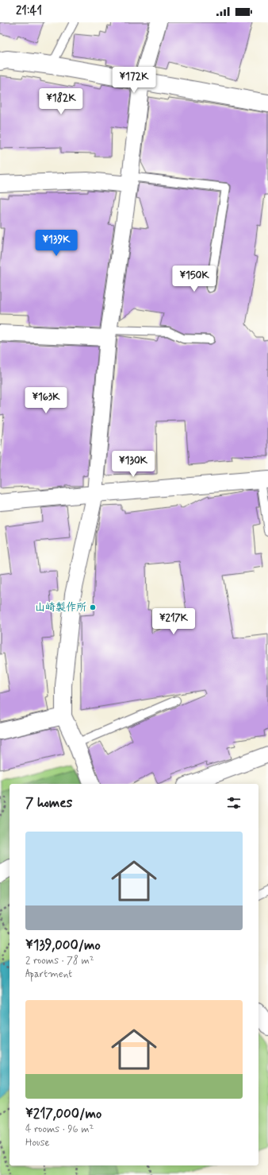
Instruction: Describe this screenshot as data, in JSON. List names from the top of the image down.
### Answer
{
  "places": ["山崎製作所"],
  "page": {
    "status": "21:41",
    "price": [
      "¥172K",
      "¥182K",
      "¥139K",
      "¥150K",
      "¥163K",
      "¥130K",
      "¥217K"
    ],
    "heading": "7 homes",
    "list": [
      {
        "name": "¥139,000/mo",
        "note": "2 rooms · 78 m² · Apartment"
      },
      {
        "name": "¥217,000/mo",
        "note": "4 rooms · 96 m² · House"
      }
    ]
  }
}
